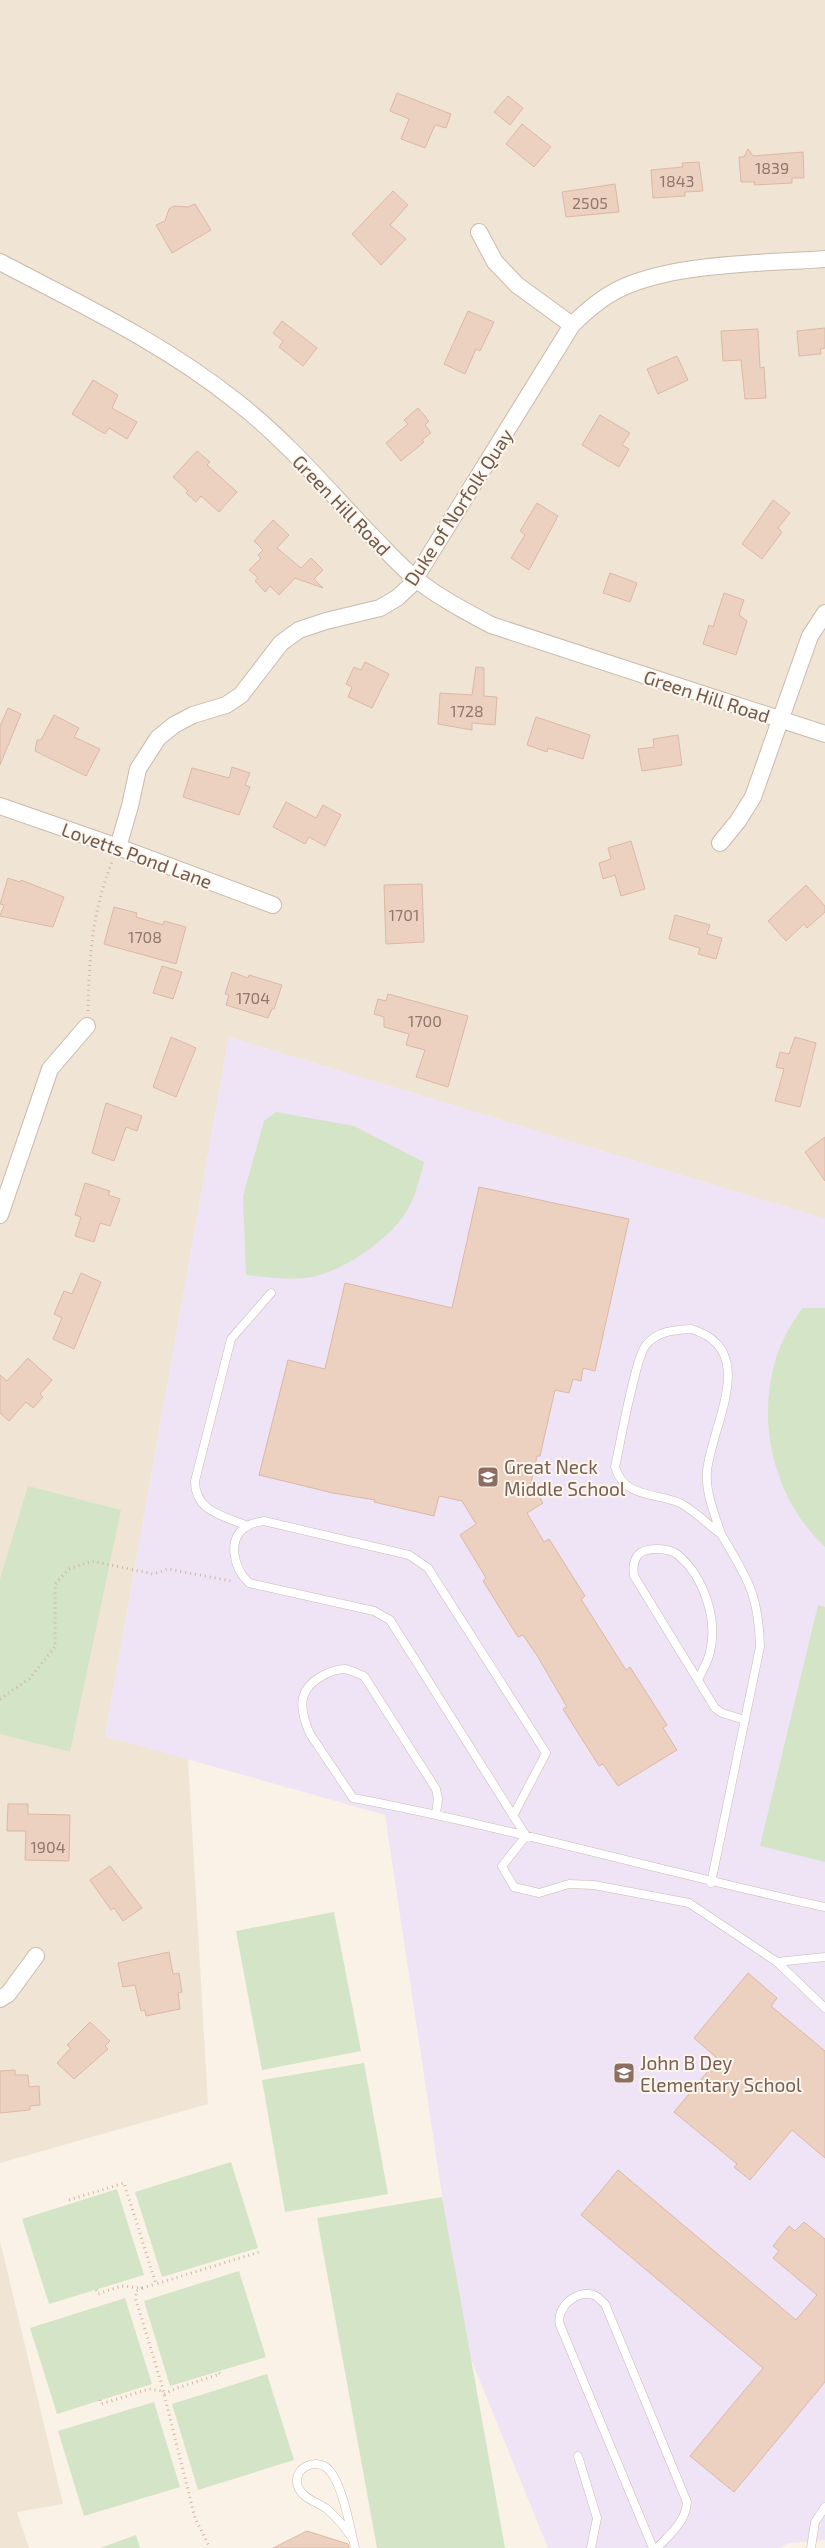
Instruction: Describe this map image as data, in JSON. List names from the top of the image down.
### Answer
{
  "streets": {
    "street": ["Green Hill Road", "Duke of Norfolk Quay", "Lovetts Pond Lane"]
  },
  "crossings": [
    ["Green Hill Road", "Duke of Norfolk Quay"],
    ["Duke of Norfolk Quay", "Lovetts Pond Lane"]
  ],
  "places": {
    "school or university": ["Great Neck Middle School", "John B Dey Elementary School"]
  },
  "house_numbers": [
    "1839",
    "1843",
    "2505",
    "1728",
    "1701",
    "1708",
    "1704",
    "1700",
    "1904"
  ]
}
